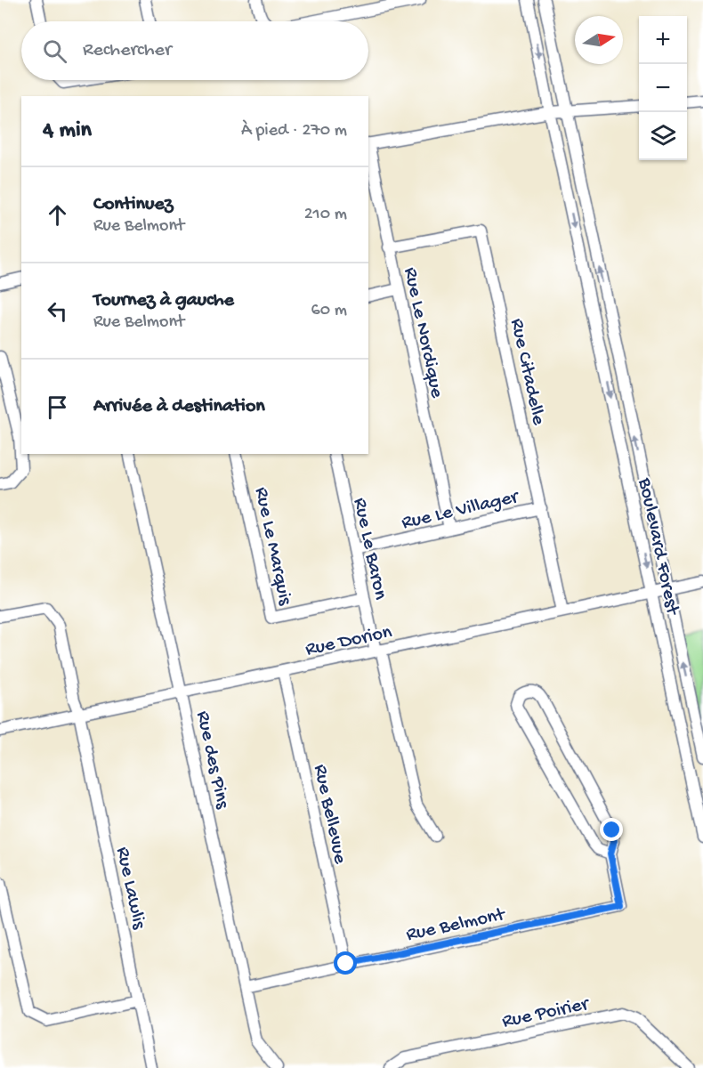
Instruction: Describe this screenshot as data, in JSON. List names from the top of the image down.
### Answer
{
  "streets": {
    "street": [
      "Rue Le Nordique",
      "Rue Citadelle",
      "Rue Le Villager",
      "Rue Le Marquis",
      "Boulevard Forest",
      "Rue Le Baron",
      "Rue Dorion",
      "Rue des Pins",
      "Rue Bellevue",
      "Rue Lawlis",
      "Rue Belmont",
      "Rue Poirier"
    ]
  },
  "crossings": [
    ["Rue Le Nordique", "Rue Citadelle"],
    ["Rue Le Nordique", "Rue Le Villager"],
    ["Rue Citadelle", "Rue Le Villager"],
    ["Rue Citadelle", "Rue Dorion"],
    ["Rue Le Villager", "Rue Le Baron"],
    ["Rue Le Marquis", "Rue Le Baron"],
    ["Boulevard Forest", "Rue Dorion"],
    ["Rue Le Baron", "Rue Dorion"],
    ["Rue Dorion", "Rue des Pins"],
    ["Rue Dorion", "Rue Bellevue"],
    ["Rue Dorion", "Rue Lawlis"],
    ["Rue des Pins", "Rue Belmont"],
    ["Rue Bellevue", "Rue Belmont"]
  ],
  "north": "right",
  "page": {
    "map_buttons": ["+", "−"],
    "search": "Rechercher",
    "heading": ["4 min", "À pied · 270 m"],
    "list": [
      ["Continuez", "Rue Belmont", "210 m"],
      ["Tournez à gauche", "Rue Belmont", "60 m"],
      "Arrivée à destination"
    ]
  }
}
